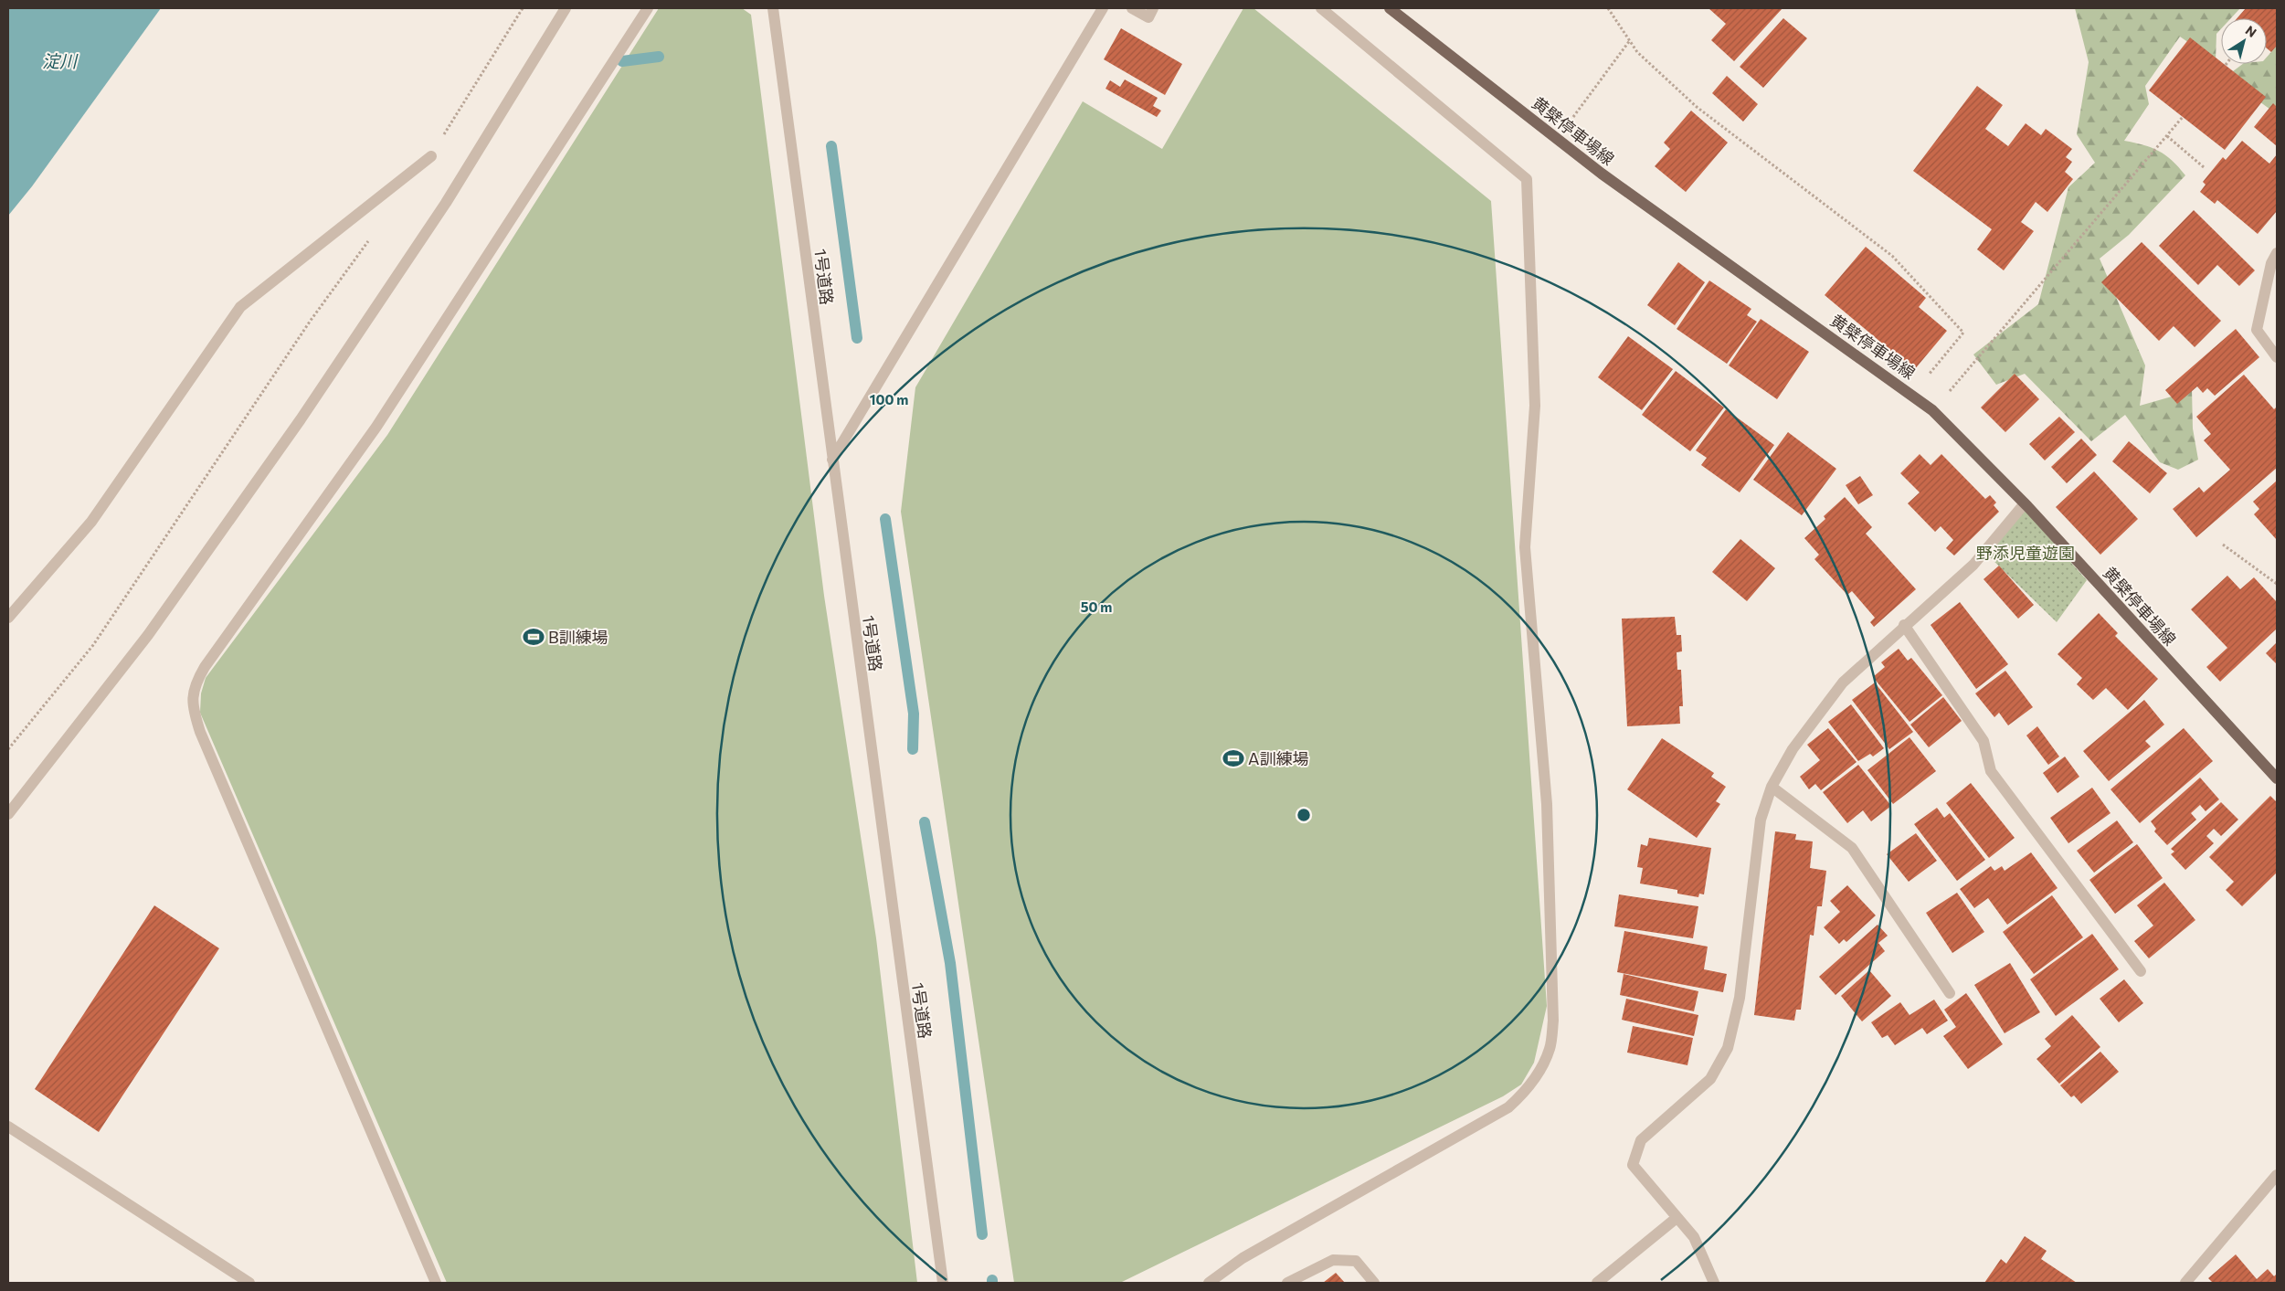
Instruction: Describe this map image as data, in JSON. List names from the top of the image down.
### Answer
{
  "streets": {
    "main road": ["黄檗停車場線"],
    "street": ["1号道路"]
  },
  "water": ["淀川"],
  "parks": ["野添児童遊園"],
  "places": {
    "sports": ["B訓練場", "A訓練場"]
  },
  "north": "top right",
  "rings": ["100 m", "50 m"]
}
